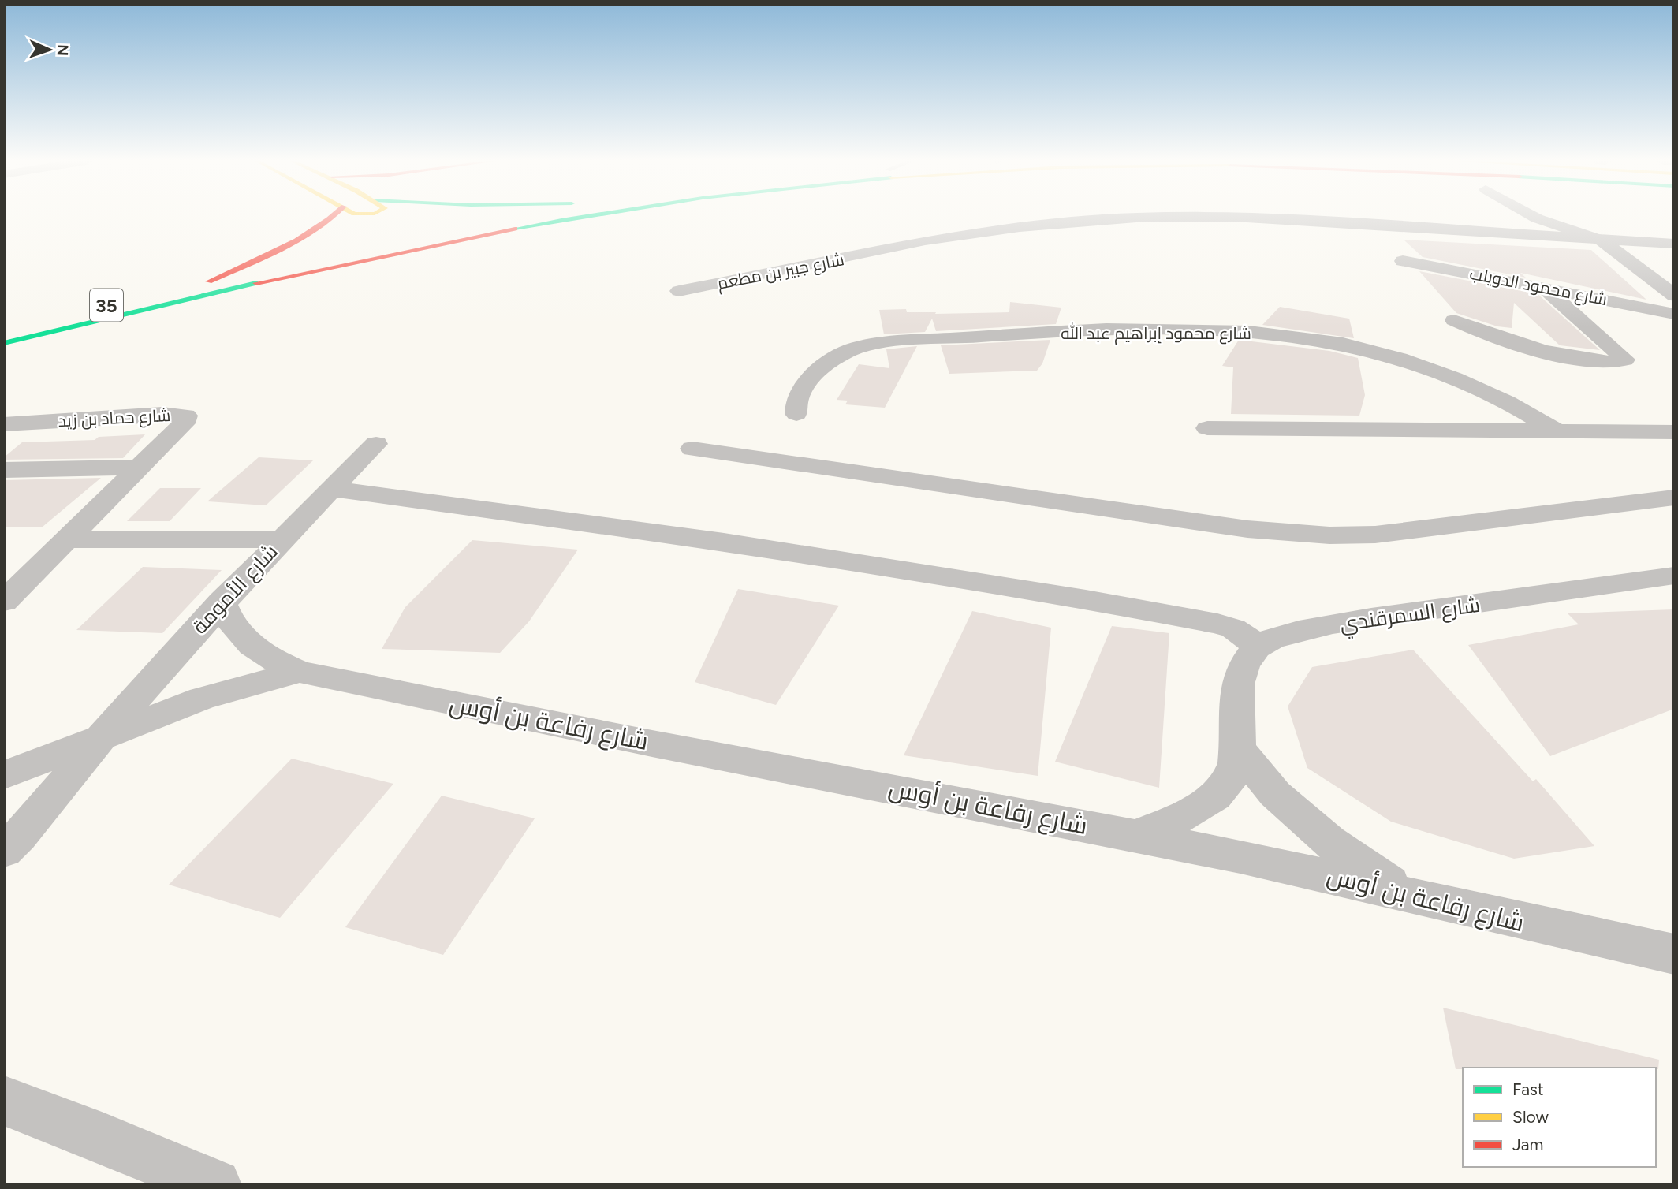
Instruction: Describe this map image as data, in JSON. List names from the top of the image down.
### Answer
{
  "streets": {
    "main road": ["35"],
    "street": [
      "شارع جبير بن مطعم",
      "شارع محمود الدويلب",
      "شارع محمود إبراهيم عبد الله",
      "شارع حماد بن زيد",
      "شارع الأمومة",
      "شارع السمرقندي",
      "شارع رفاعة بن أوس"
    ]
  },
  "crossings": [
    ["شارع الأمومة", "شارع رفاعة بن أوس"]
  ],
  "legend": ["Fast", "Slow", "Jam"],
  "north": "right"
}
